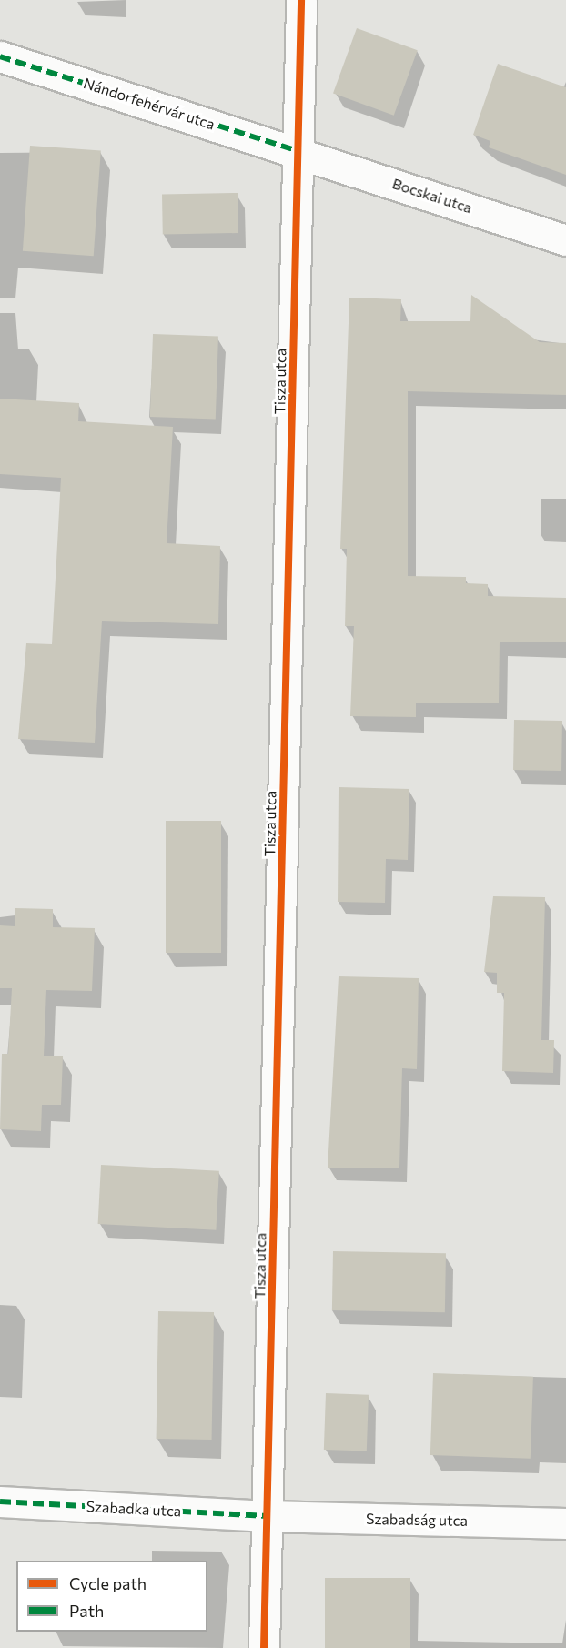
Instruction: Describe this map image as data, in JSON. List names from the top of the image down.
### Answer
{
  "streets": {
    "street": [
      "Nándorfehérvár utca",
      "Bocskai utca",
      "Tisza utca",
      "Szabadka utca",
      "Szabadság utca"
    ]
  },
  "crossings": [
    ["Nándorfehérvár utca", "Bocskai utca"],
    ["Nándorfehérvár utca", "Tisza utca"],
    ["Bocskai utca", "Tisza utca"],
    ["Tisza utca", "Szabadka utca"],
    ["Tisza utca", "Szabadság utca"],
    ["Szabadka utca", "Szabadság utca"]
  ],
  "legend": ["Cycle path", "Path"]
}
